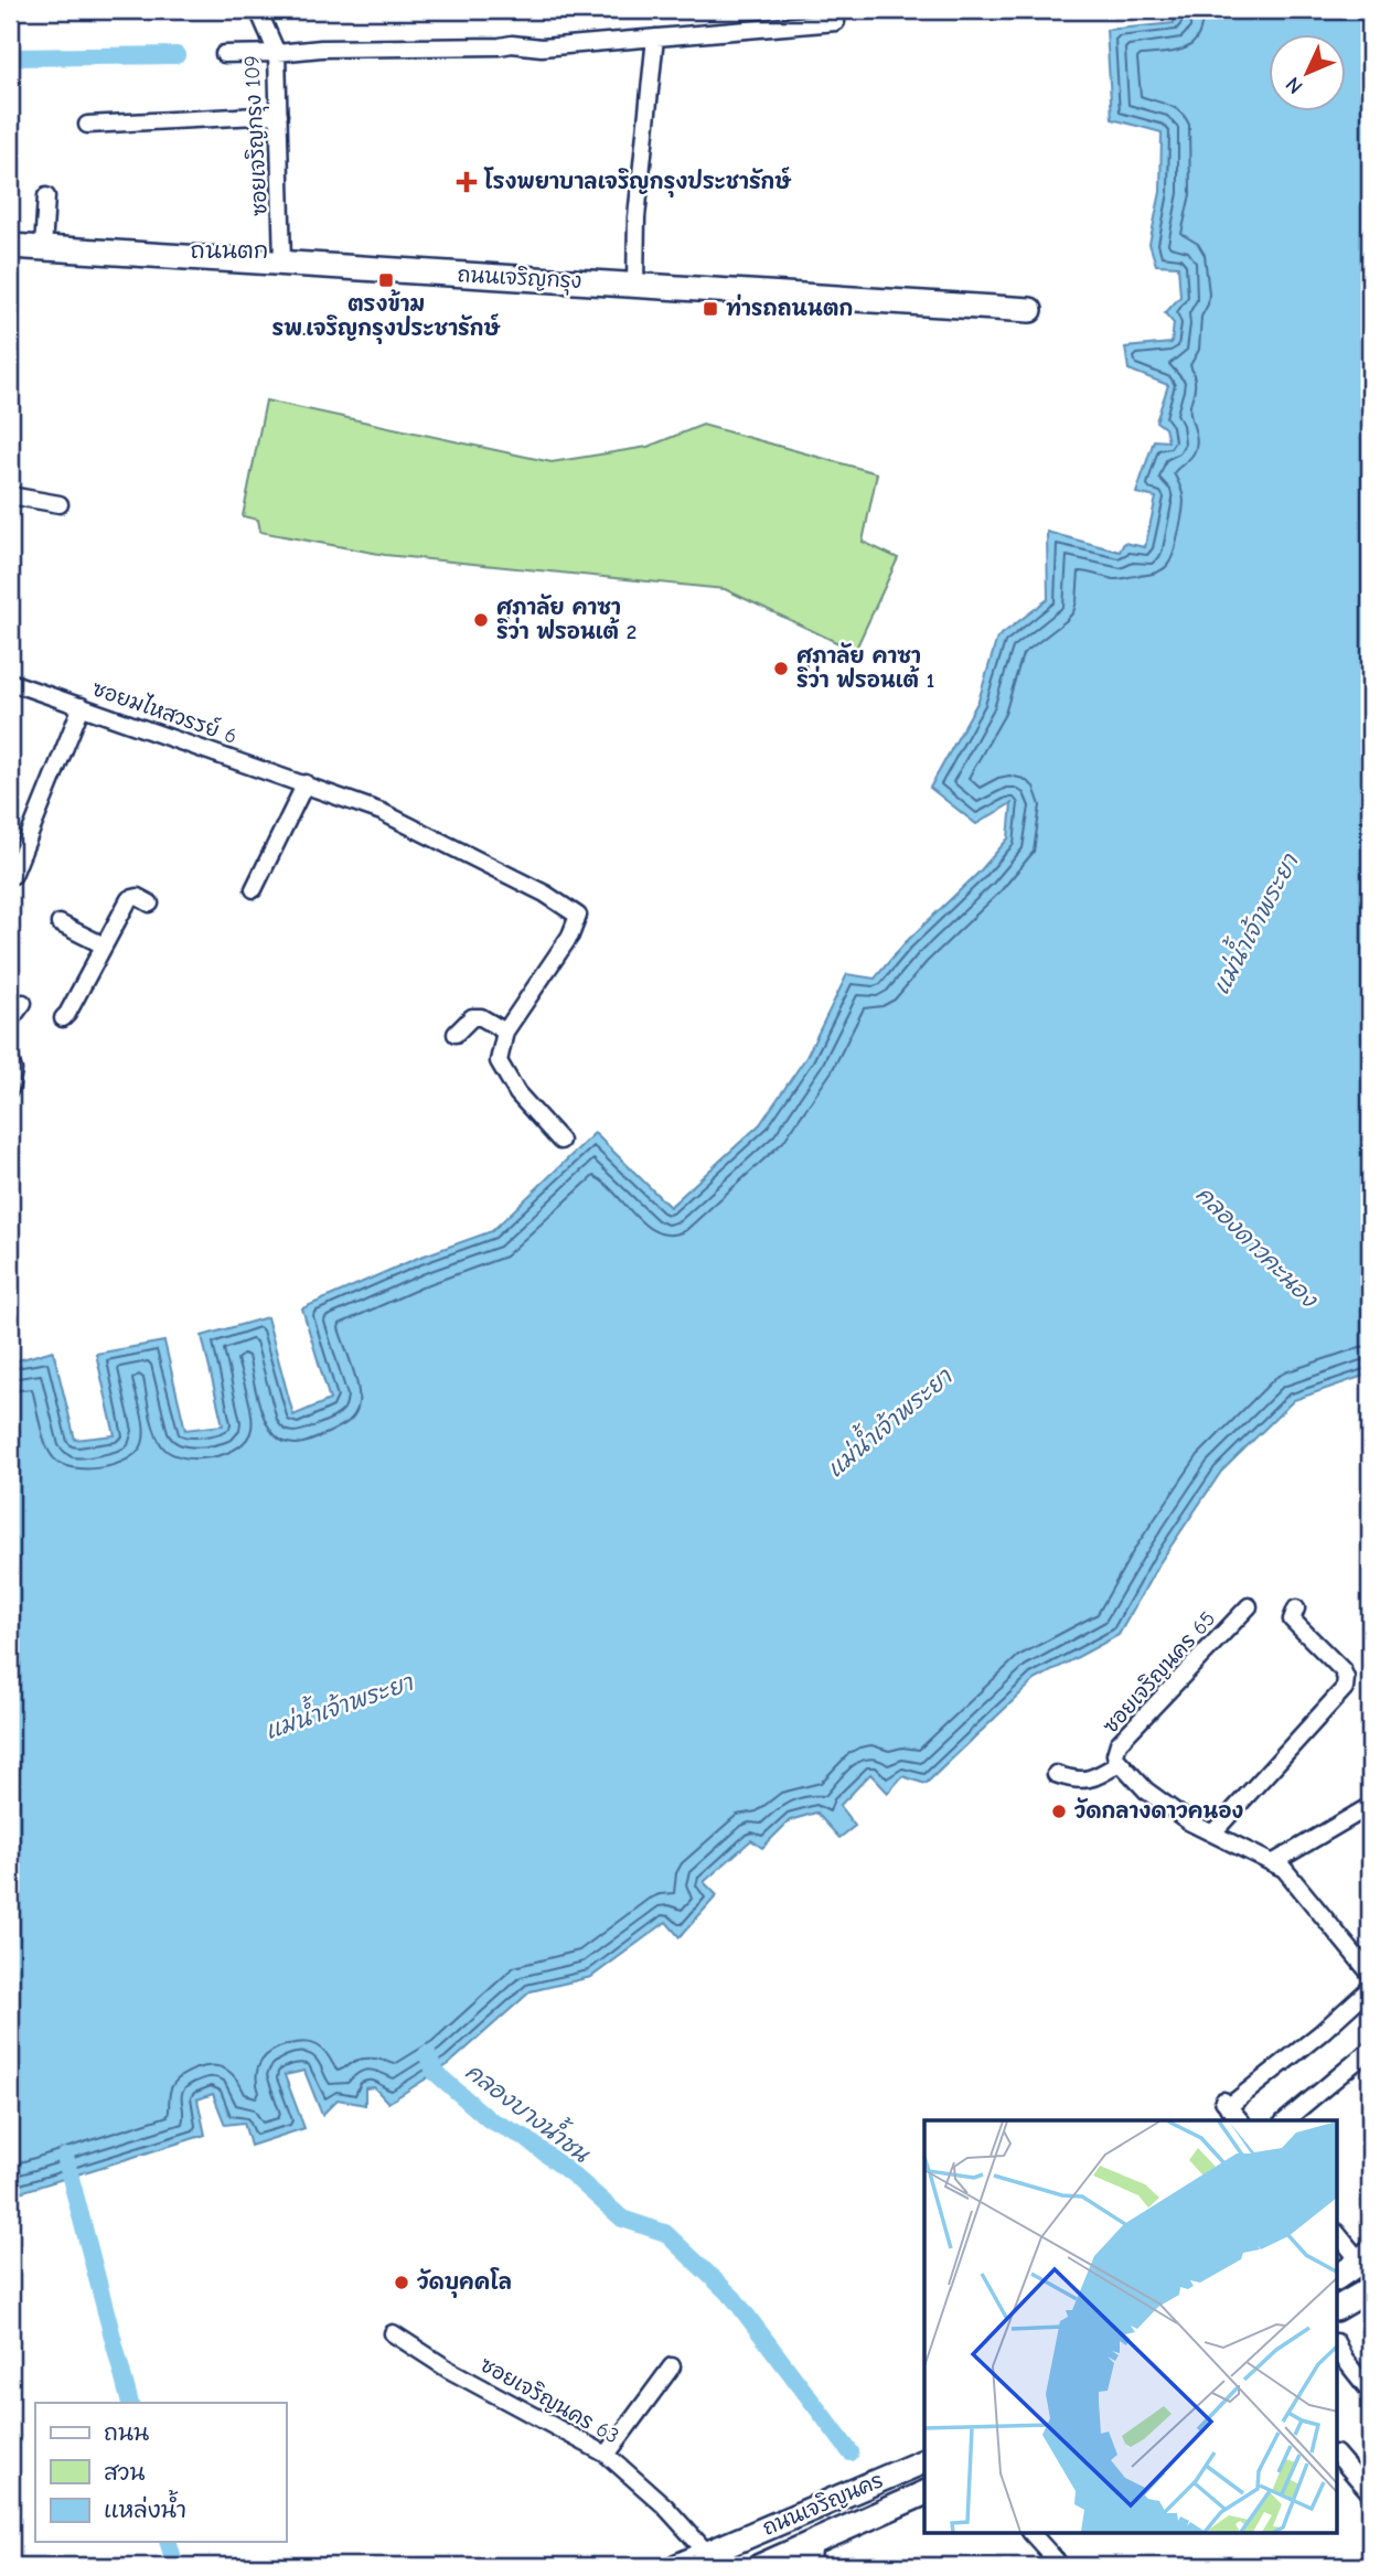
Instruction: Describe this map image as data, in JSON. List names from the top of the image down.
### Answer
{
  "streets": {
    "street": [
      "ซอยเจริญกรุง 109",
      "ถนนเจริญกรุง",
      "ซอยมไหสวรรย์ 6",
      "ซอยเจริญนคร 65",
      "ซอยเจริญนคร 63",
      "ถนนเจริญนคร"
    ]
  },
  "crossings": [
    ["ซอยเจริญกรุง 109", "ถนนเจริญกรุง"],
    ["ซอยเจริญนคร 63", "ถนนเจริญนคร"]
  ],
  "districts": ["ถนนตก"],
  "water": ["แม่น้ำเจ้าพระยา", "คลองดาวคะนอง", "คลองบางน้ำชน"],
  "places": {
    "health": ["โรงพยาบาลเจริญกรุงประชารักษ์"],
    "transit": ["ตรงข้าม รพ.เจริญกรุงประชารักษ์", "ท่ารถถนนตก"],
    "other": [
      "ศุภาลัย คาซา ริว่า ฟรอนเต้ 2",
      "ศุภาลัย คาซา ริว่า ฟรอนเต้ 1",
      "วัดกลางดาวคนอง",
      "วัดบุคคโล"
    ]
  },
  "legend": ["ถนน", "สวน", "แหล่งน้ำ"],
  "north": "bottom left"
}
